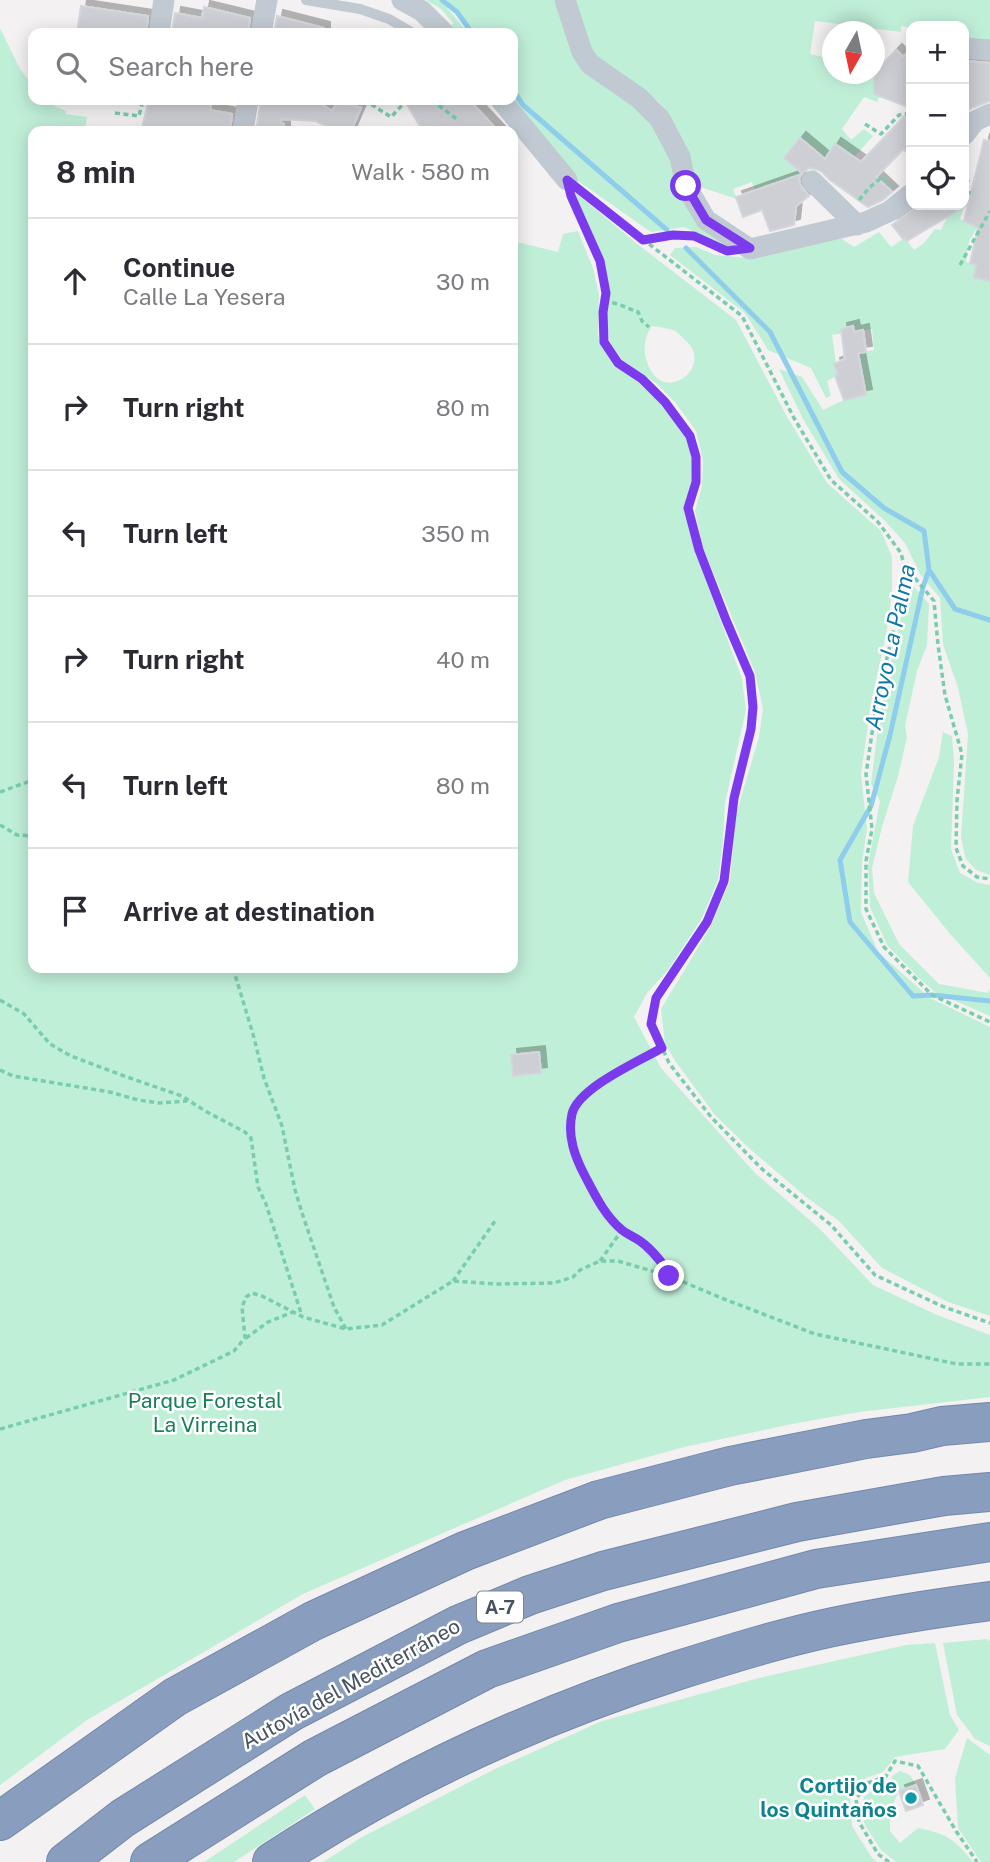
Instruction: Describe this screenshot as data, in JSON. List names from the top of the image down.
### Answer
{
  "streets": {
    "highway": ["A-7", "Autovía del Mediterráneo"]
  },
  "water": ["Arroyo La Palma"],
  "parks": ["Parque Forestal La Virreina"],
  "places": ["Cortijo de los Quintaños"],
  "north": "bottom",
  "page": {
    "map_buttons": ["+", "−"],
    "search": "Search here",
    "heading": ["8 min", "Walk · 580 m"],
    "list": [
      ["Continue", "Calle La Yesera", "30 m"],
      ["Turn right", "80 m"],
      ["Turn left", "350 m"],
      ["Turn right", "40 m"],
      ["Turn left", "80 m"],
      "Arrive at destination"
    ]
  }
}
